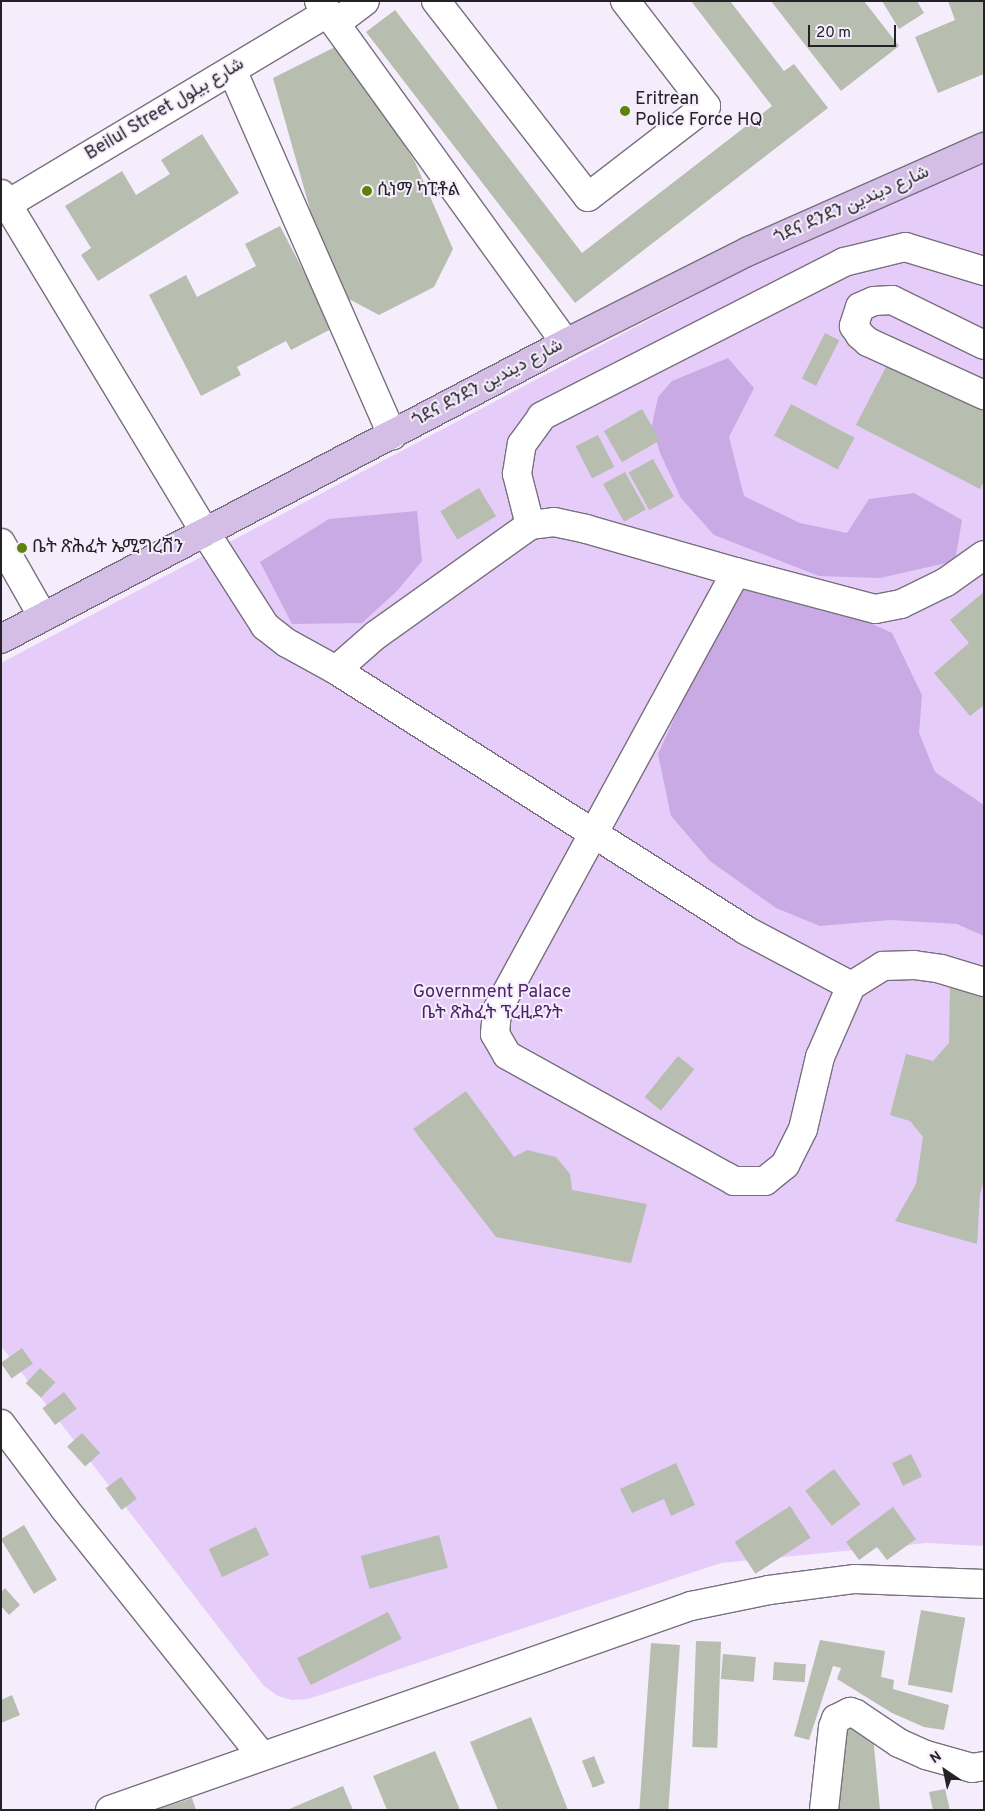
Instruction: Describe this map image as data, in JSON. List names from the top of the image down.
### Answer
{
  "streets": {
    "main road": ["ጎደና ደንደን شارع ديندين"],
    "street": ["Beilul Street شارع بيلول"]
  },
  "parks": ["Government Palace ቤት ጽሕፈት ፕረዚደንት"],
  "places": ["Eritrean Police Force HQ", "ሲነማ ካፒቶል", "ቤት ጽሕፈት ኤሚግረሽን"],
  "scale_bar": "20 m",
  "north": "top left"
}
